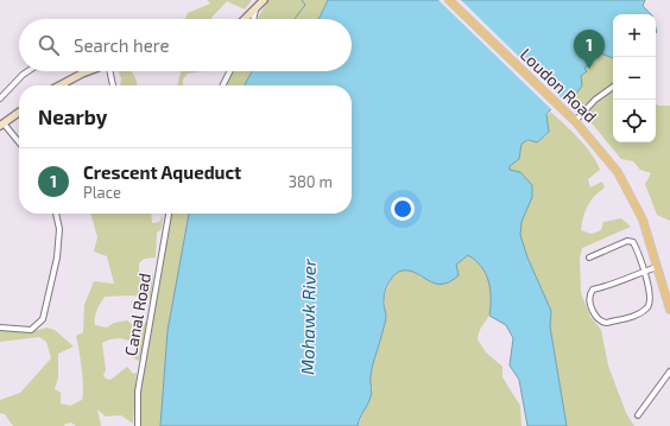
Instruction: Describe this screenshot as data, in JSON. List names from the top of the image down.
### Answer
{
  "streets": {
    "main road": ["Loudon Road"],
    "street": ["Canal Road"]
  },
  "water": ["Mohawk River"],
  "page": {
    "map_buttons": ["+", "−"],
    "search": "Search here",
    "pins": "1",
    "heading": "Nearby",
    "list": [
      {
        "mark": "1",
        "name": "Crescent Aqueduct",
        "note": "Place",
        "value": "380 m"
      }
    ]
  }
}
